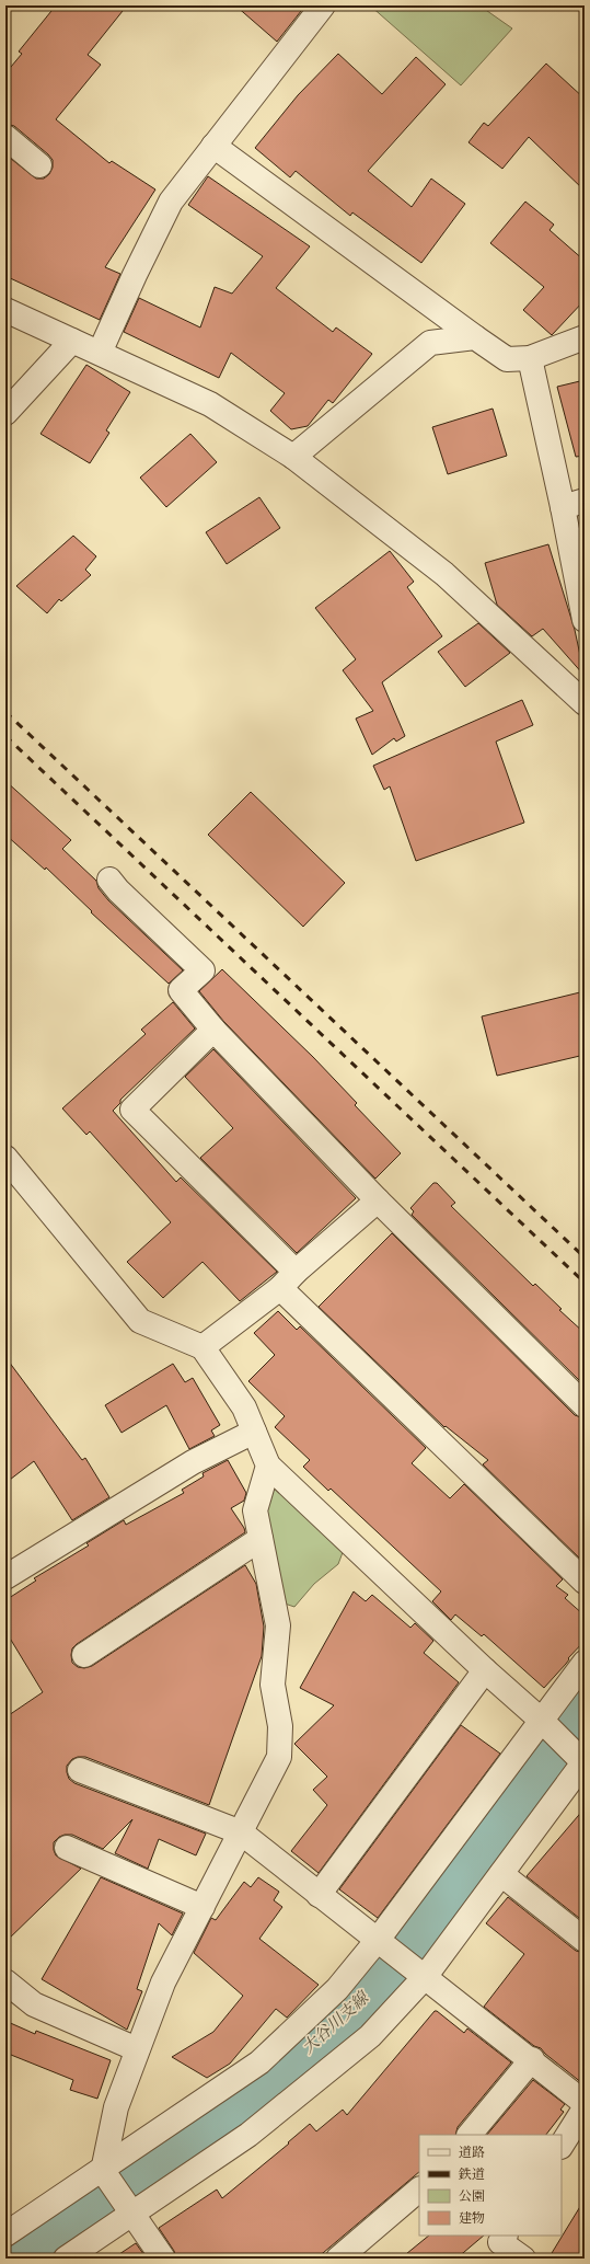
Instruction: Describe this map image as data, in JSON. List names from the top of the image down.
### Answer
{
  "water": ["大谷川支線"],
  "legend": [
    "道路",
    "鉄道",
    "公園",
    "建物"
  ]
}
